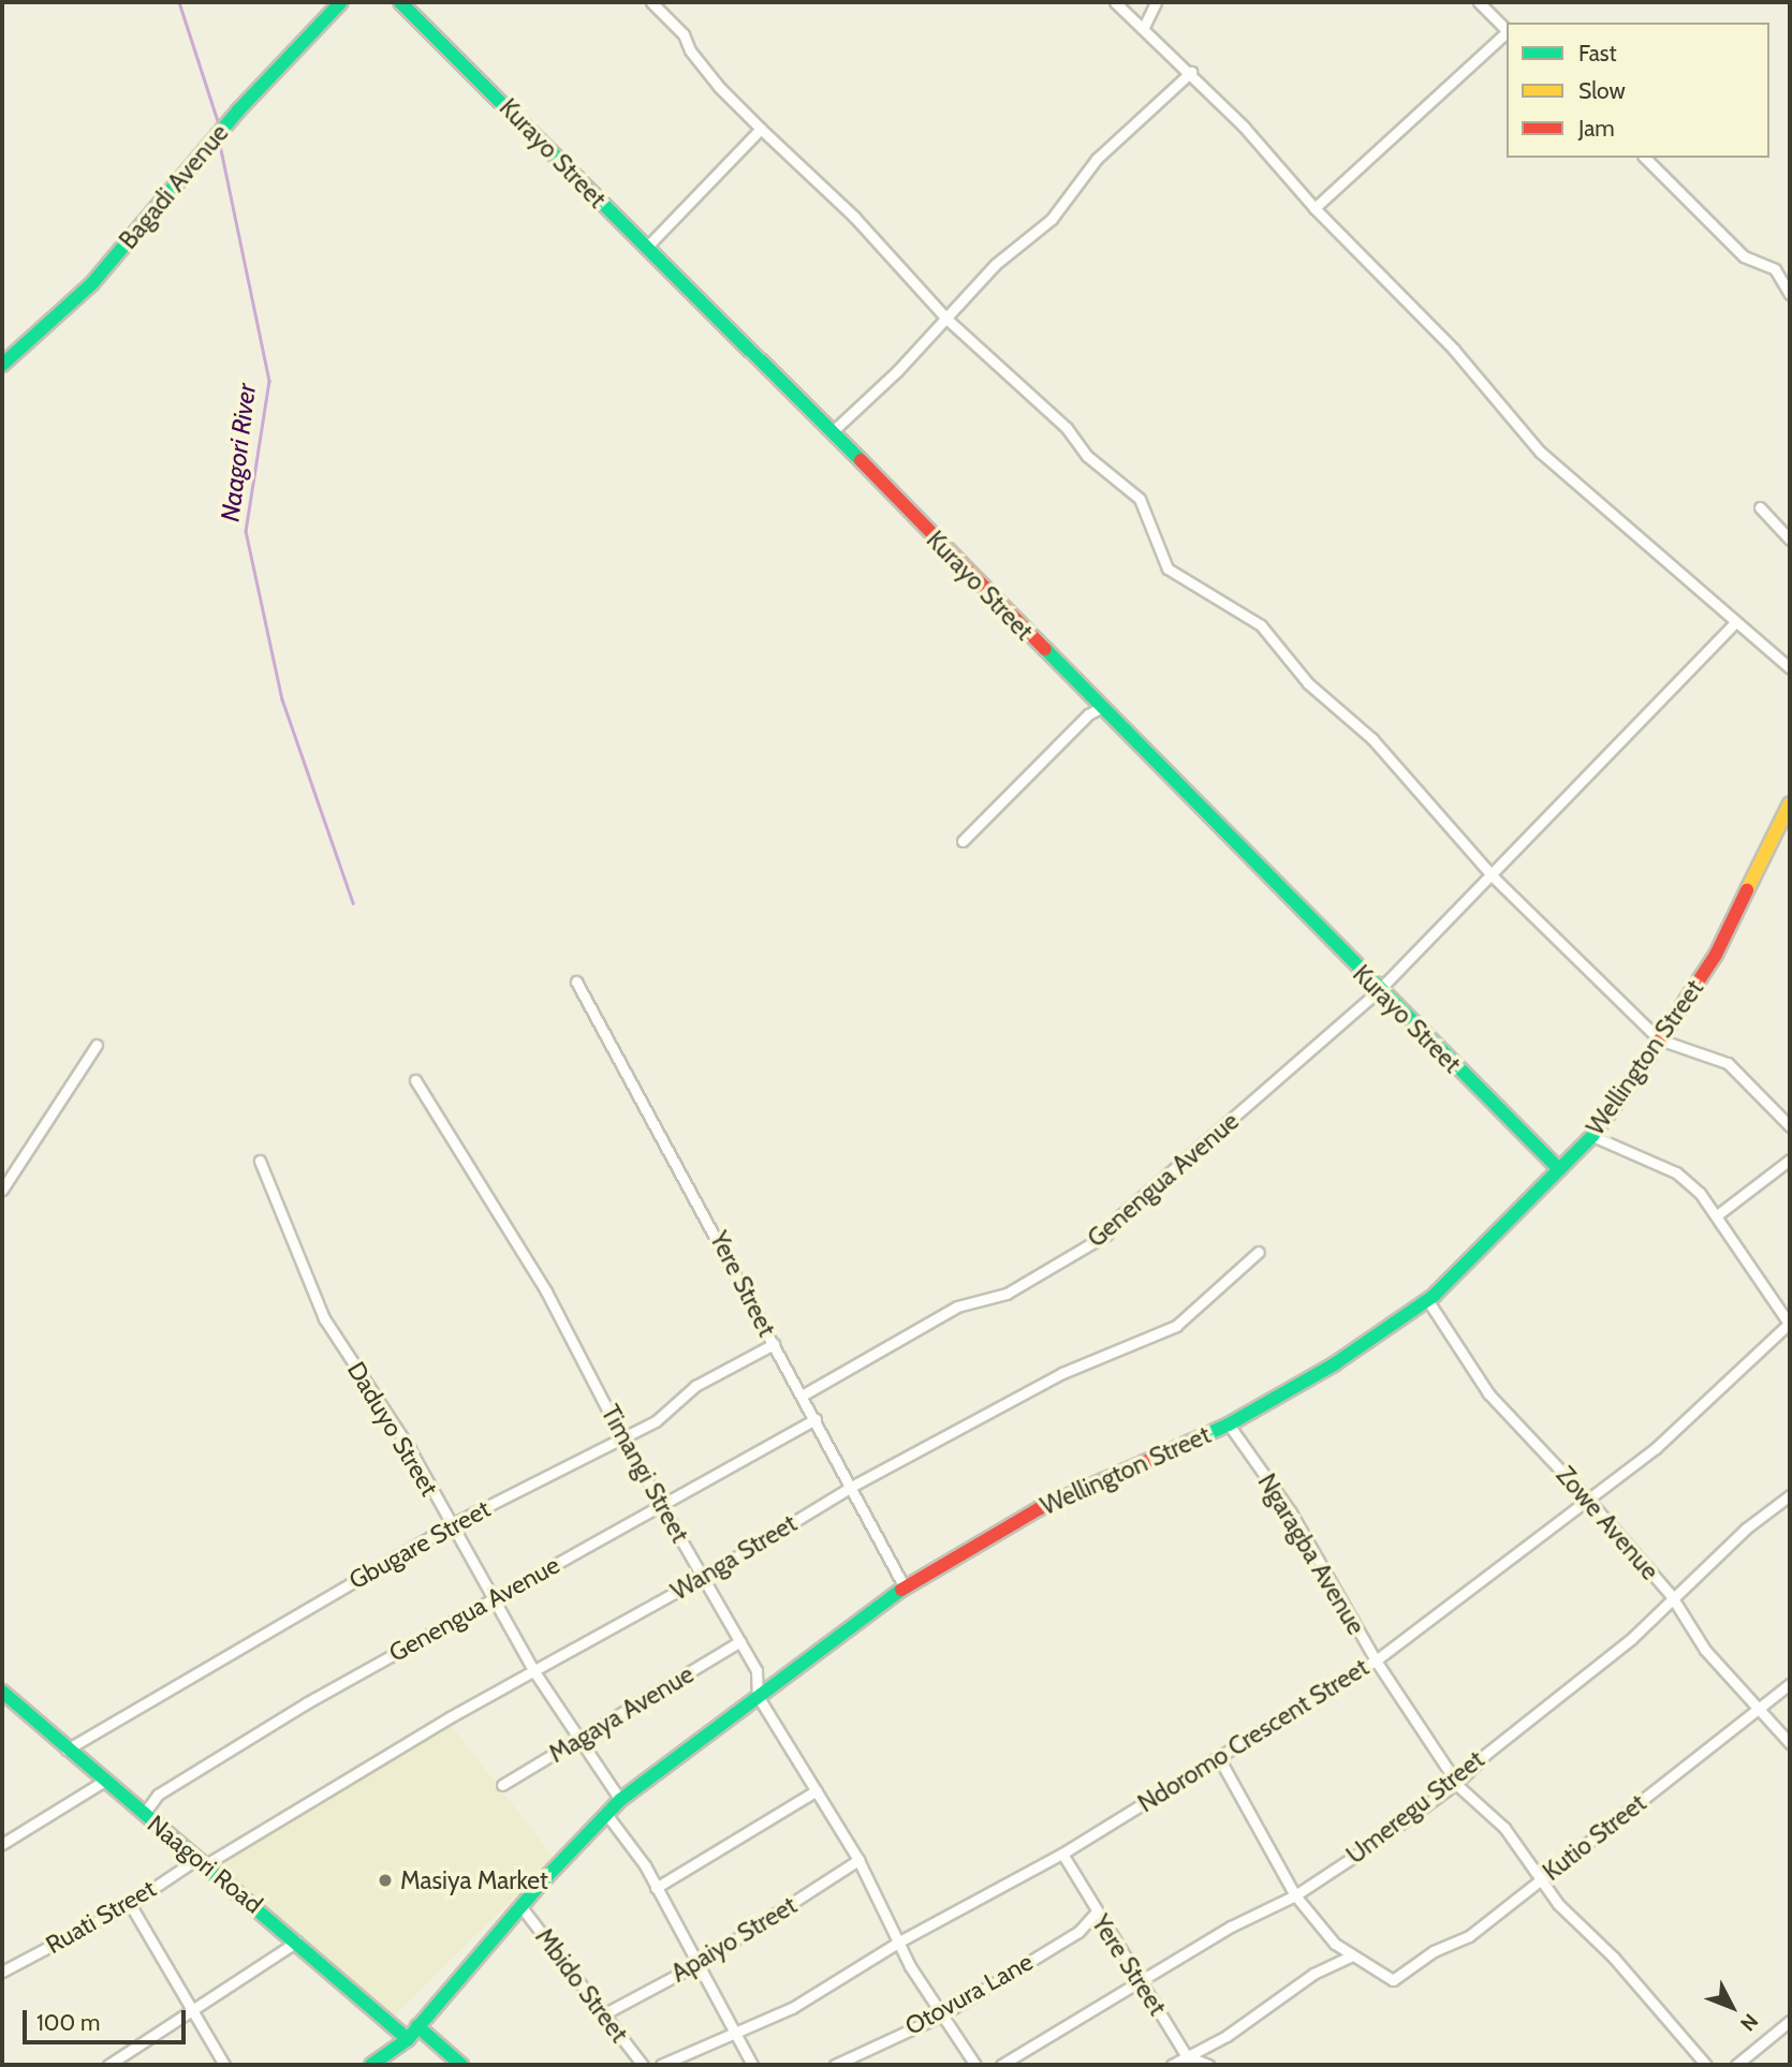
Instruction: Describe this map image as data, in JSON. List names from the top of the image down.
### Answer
{
  "streets": {
    "street": [
      "Kurayo Street",
      "Bagadi Avenue",
      "Wellington Street",
      "Genengua Avenue",
      "Yere Street",
      "Daduyo Street",
      "Timangi Street",
      "Zowe Avenue",
      "Gbugare Street",
      "Ngaragba Avenue",
      "Wanga Street",
      "Magaya Avenue",
      "Ndoromo Crescent Street",
      "Umeregu Street",
      "Kutio Street",
      "Naagori Road",
      "Ruati Street",
      "Apaiyo Street",
      "Mbido Street",
      "Otovura Lane"
    ]
  },
  "crossings": [
    ["Kurayo Street", "Wellington Street"],
    ["Kurayo Street", "Genengua Avenue"],
    ["Wellington Street", "Yere Street"],
    ["Wellington Street", "Daduyo Street"],
    ["Wellington Street", "Timangi Street"],
    ["Wellington Street", "Zowe Avenue"],
    ["Wellington Street", "Ngaragba Avenue"],
    ["Wellington Street", "Naagori Road"],
    ["Wellington Street", "Mbido Street"],
    ["Genengua Avenue", "Yere Street"],
    ["Genengua Avenue", "Daduyo Street"],
    ["Genengua Avenue", "Timangi Street"],
    ["Genengua Avenue", "Naagori Road"],
    ["Yere Street", "Gbugare Street"],
    ["Yere Street", "Wanga Street"],
    ["Yere Street", "Ndoromo Crescent Street"],
    ["Yere Street", "Umeregu Street"],
    ["Yere Street", "Otovura Lane"],
    ["Daduyo Street", "Gbugare Street"],
    ["Daduyo Street", "Wanga Street"],
    ["Daduyo Street", "Magaya Avenue"],
    ["Timangi Street", "Gbugare Street"],
    ["Timangi Street", "Wanga Street"],
    ["Timangi Street", "Magaya Avenue"],
    ["Timangi Street", "Ndoromo Crescent Street"],
    ["Timangi Street", "Apaiyo Street"],
    ["Timangi Street", "Otovura Lane"],
    ["Zowe Avenue", "Ndoromo Crescent Street"],
    ["Zowe Avenue", "Umeregu Street"],
    ["Zowe Avenue", "Kutio Street"],
    ["Gbugare Street", "Naagori Road"],
    ["Ngaragba Avenue", "Ndoromo Crescent Street"],
    ["Ngaragba Avenue", "Umeregu Street"],
    ["Ngaragba Avenue", "Kutio Street"],
    ["Wanga Street", "Naagori Road"],
    ["Wanga Street", "Ruati Street"],
    ["Naagori Road", "Ruati Street"],
    ["Apaiyo Street", "Mbido Street"]
  ],
  "water": ["Naagori River"],
  "places": ["Masiya Market"],
  "legend": ["Fast", "Slow", "Jam"],
  "scale_bar": "100 m",
  "north": "bottom right"
}
